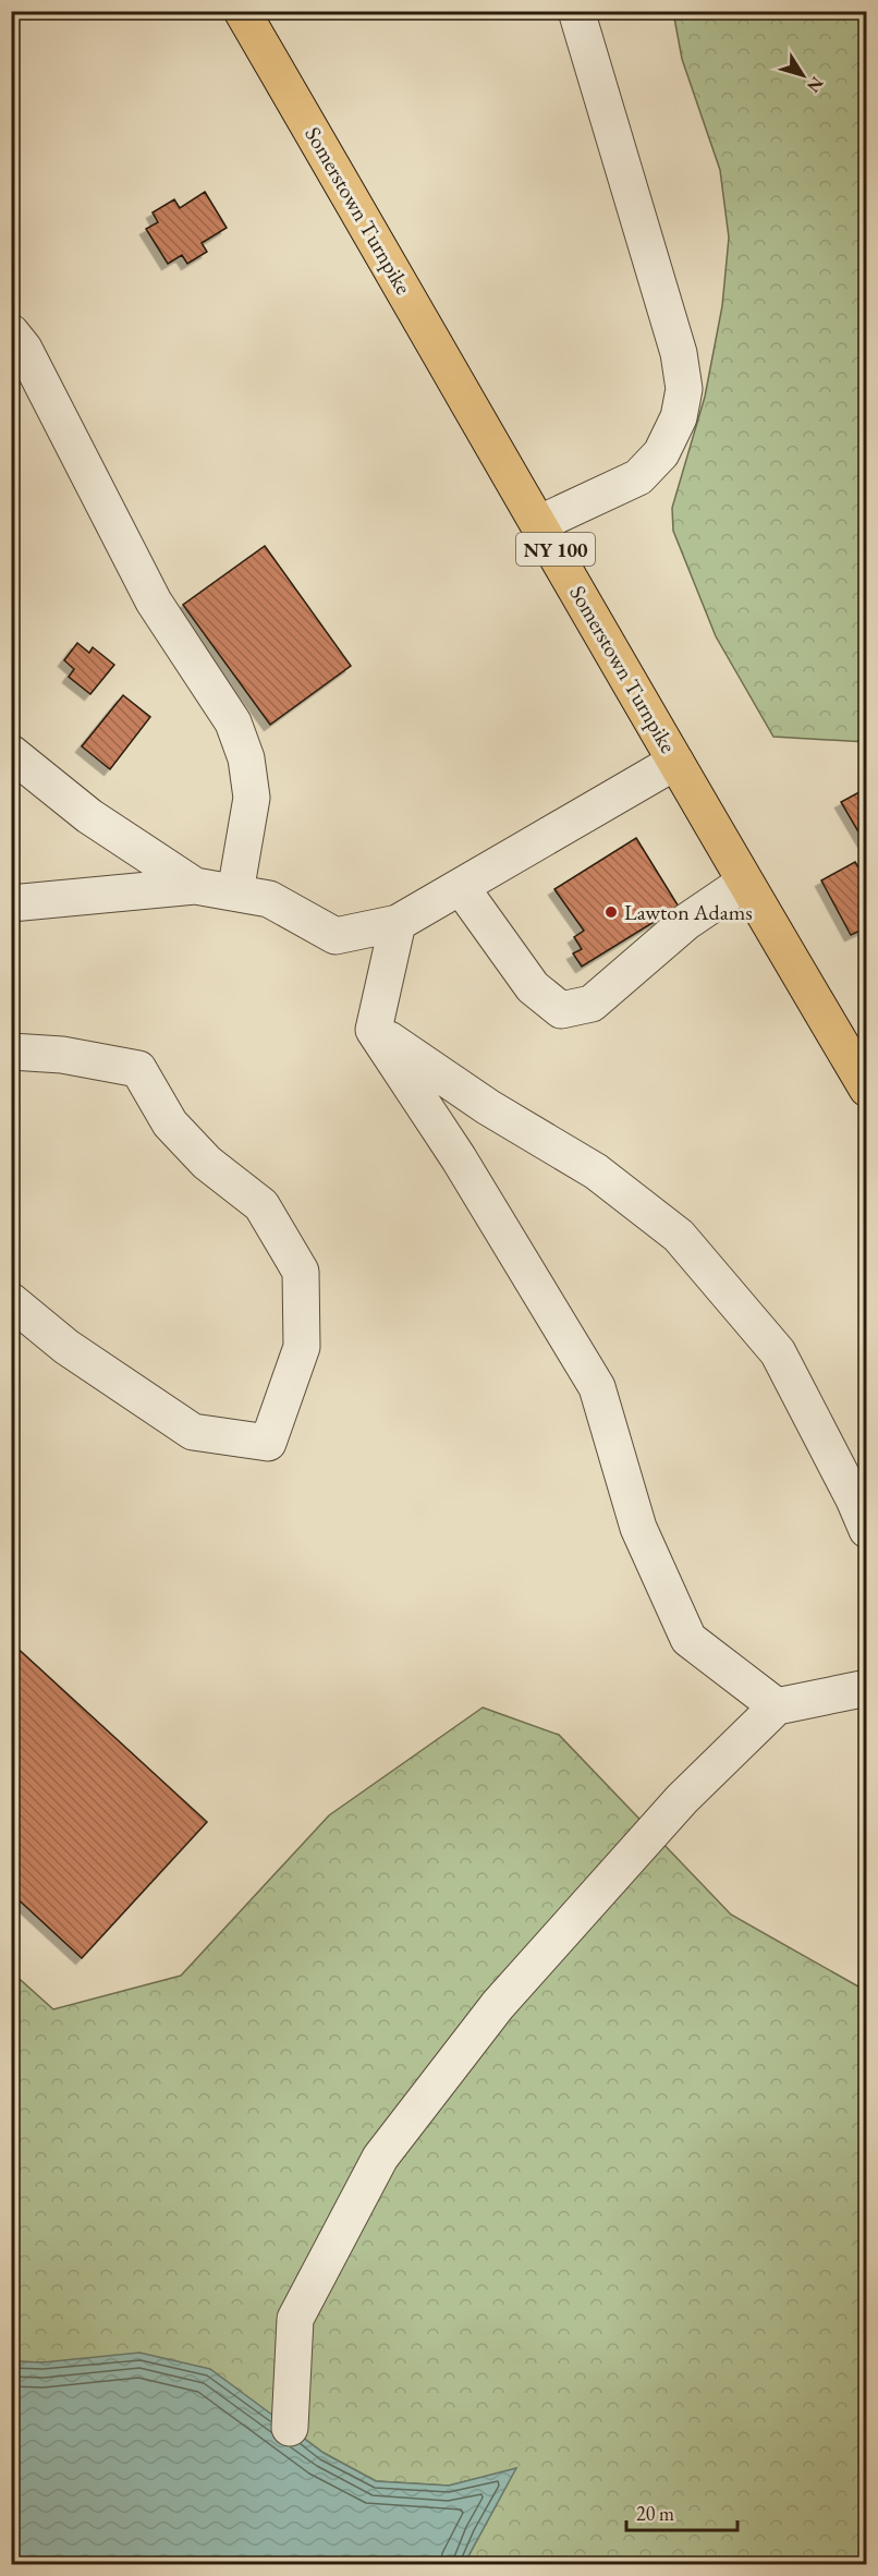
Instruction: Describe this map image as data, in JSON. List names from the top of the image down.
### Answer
{
  "streets": {
    "main road": ["Somerstown Turnpike", "NY 100"]
  },
  "places": ["Lawton Adams"],
  "scale_bar": "20 m",
  "north": "bottom right"
}
